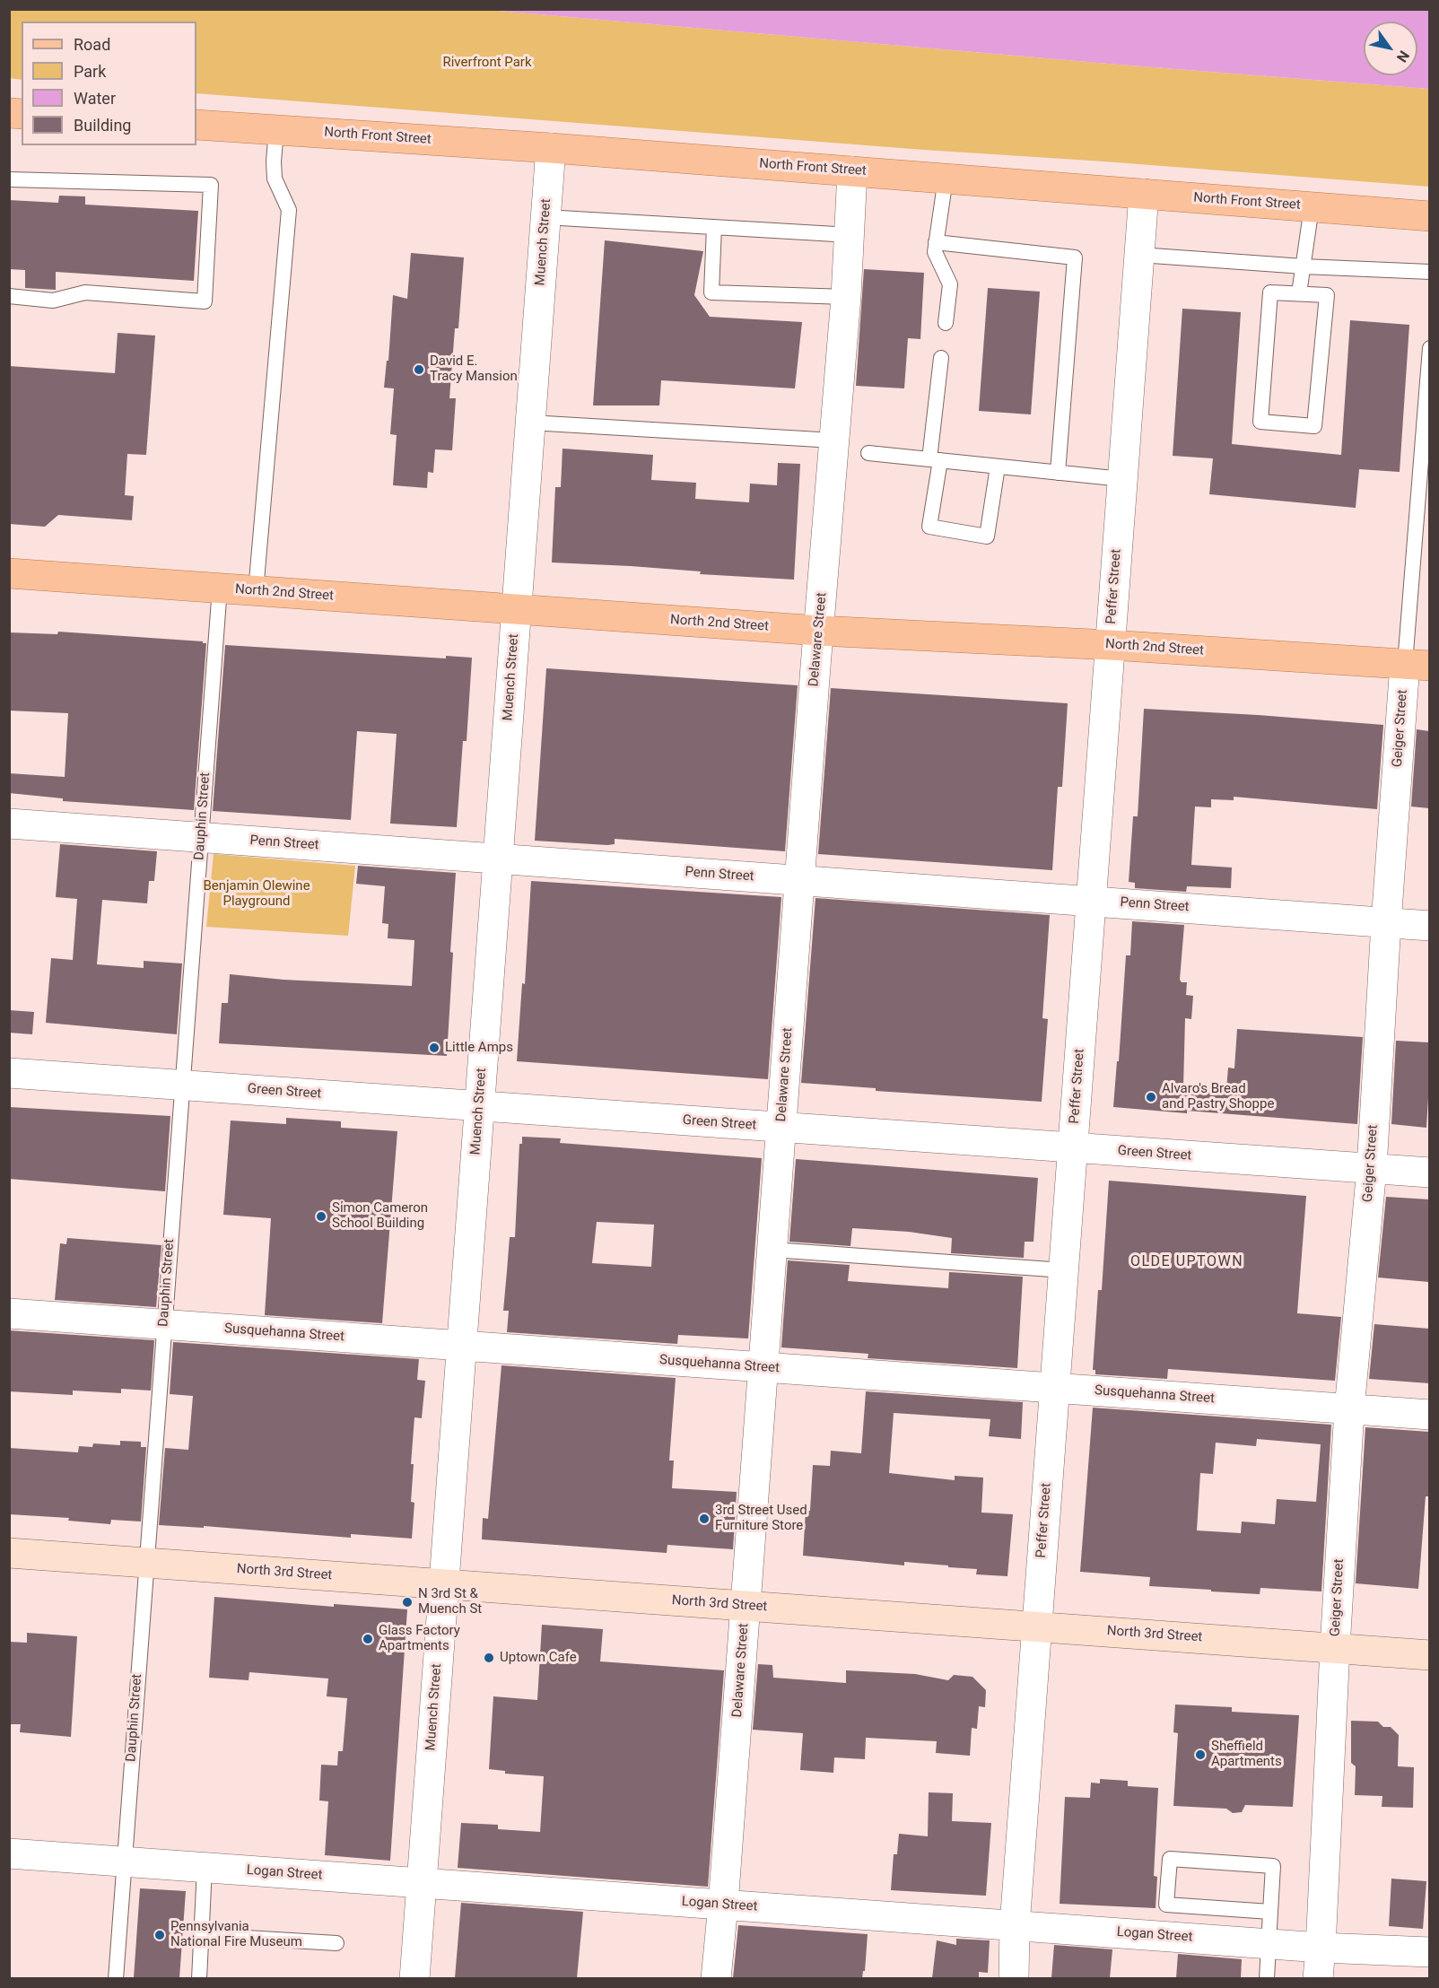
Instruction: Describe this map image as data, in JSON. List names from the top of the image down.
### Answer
{
  "streets": {
    "main road": ["North Front Street", "North 2nd Street", "North 3rd Street"],
    "street": [
      "Muench Street",
      "Peffer Street",
      "Delaware Street",
      "Geiger Street",
      "Penn Street",
      "Green Street",
      "Susquehanna Street",
      "Logan Street"
    ],
    "lane": ["Dauphin Street"]
  },
  "crossings": [
    ["North Front Street", "Muench Street"],
    ["North Front Street", "Peffer Street"],
    ["North Front Street", "Delaware Street"],
    ["Muench Street", "North 2nd Street"],
    ["Muench Street", "Penn Street"],
    ["Muench Street", "Green Street"],
    ["Muench Street", "Susquehanna Street"],
    ["Muench Street", "North 3rd Street"],
    ["Muench Street", "Logan Street"],
    ["Peffer Street", "North 2nd Street"],
    ["Peffer Street", "Penn Street"],
    ["Peffer Street", "Green Street"],
    ["Peffer Street", "Susquehanna Street"],
    ["Peffer Street", "North 3rd Street"],
    ["Peffer Street", "Logan Street"],
    ["North 2nd Street", "Delaware Street"],
    ["North 2nd Street", "Geiger Street"],
    ["North 2nd Street", "Dauphin Street"],
    ["Delaware Street", "Penn Street"],
    ["Delaware Street", "Green Street"],
    ["Delaware Street", "Susquehanna Street"],
    ["Delaware Street", "North 3rd Street"],
    ["Delaware Street", "Logan Street"],
    ["Geiger Street", "Penn Street"],
    ["Geiger Street", "Green Street"],
    ["Geiger Street", "Susquehanna Street"],
    ["Geiger Street", "North 3rd Street"],
    ["Geiger Street", "Logan Street"],
    ["Dauphin Street", "Penn Street"],
    ["Dauphin Street", "Green Street"],
    ["Dauphin Street", "Susquehanna Street"],
    ["Dauphin Street", "North 3rd Street"],
    ["Dauphin Street", "Logan Street"]
  ],
  "districts": ["OLDE UPTOWN"],
  "parks": ["Riverfront Park", "Benjamin Olewine Playground"],
  "places": [
    "David E. Tracy Mansion",
    "Little Amps",
    "Alvaro's Bread and Pastry Shoppe",
    "Simon Cameron School Building",
    "3rd Street Used Furniture Store",
    "N 3rd St & Muench St",
    "Glass Factory Apartments",
    "Uptown Cafe",
    "Sheffield Apartments",
    "Pennsylvania National Fire Museum"
  ],
  "legend": [
    "Road",
    "Park",
    "Water",
    "Building"
  ],
  "north": "bottom right"
}
